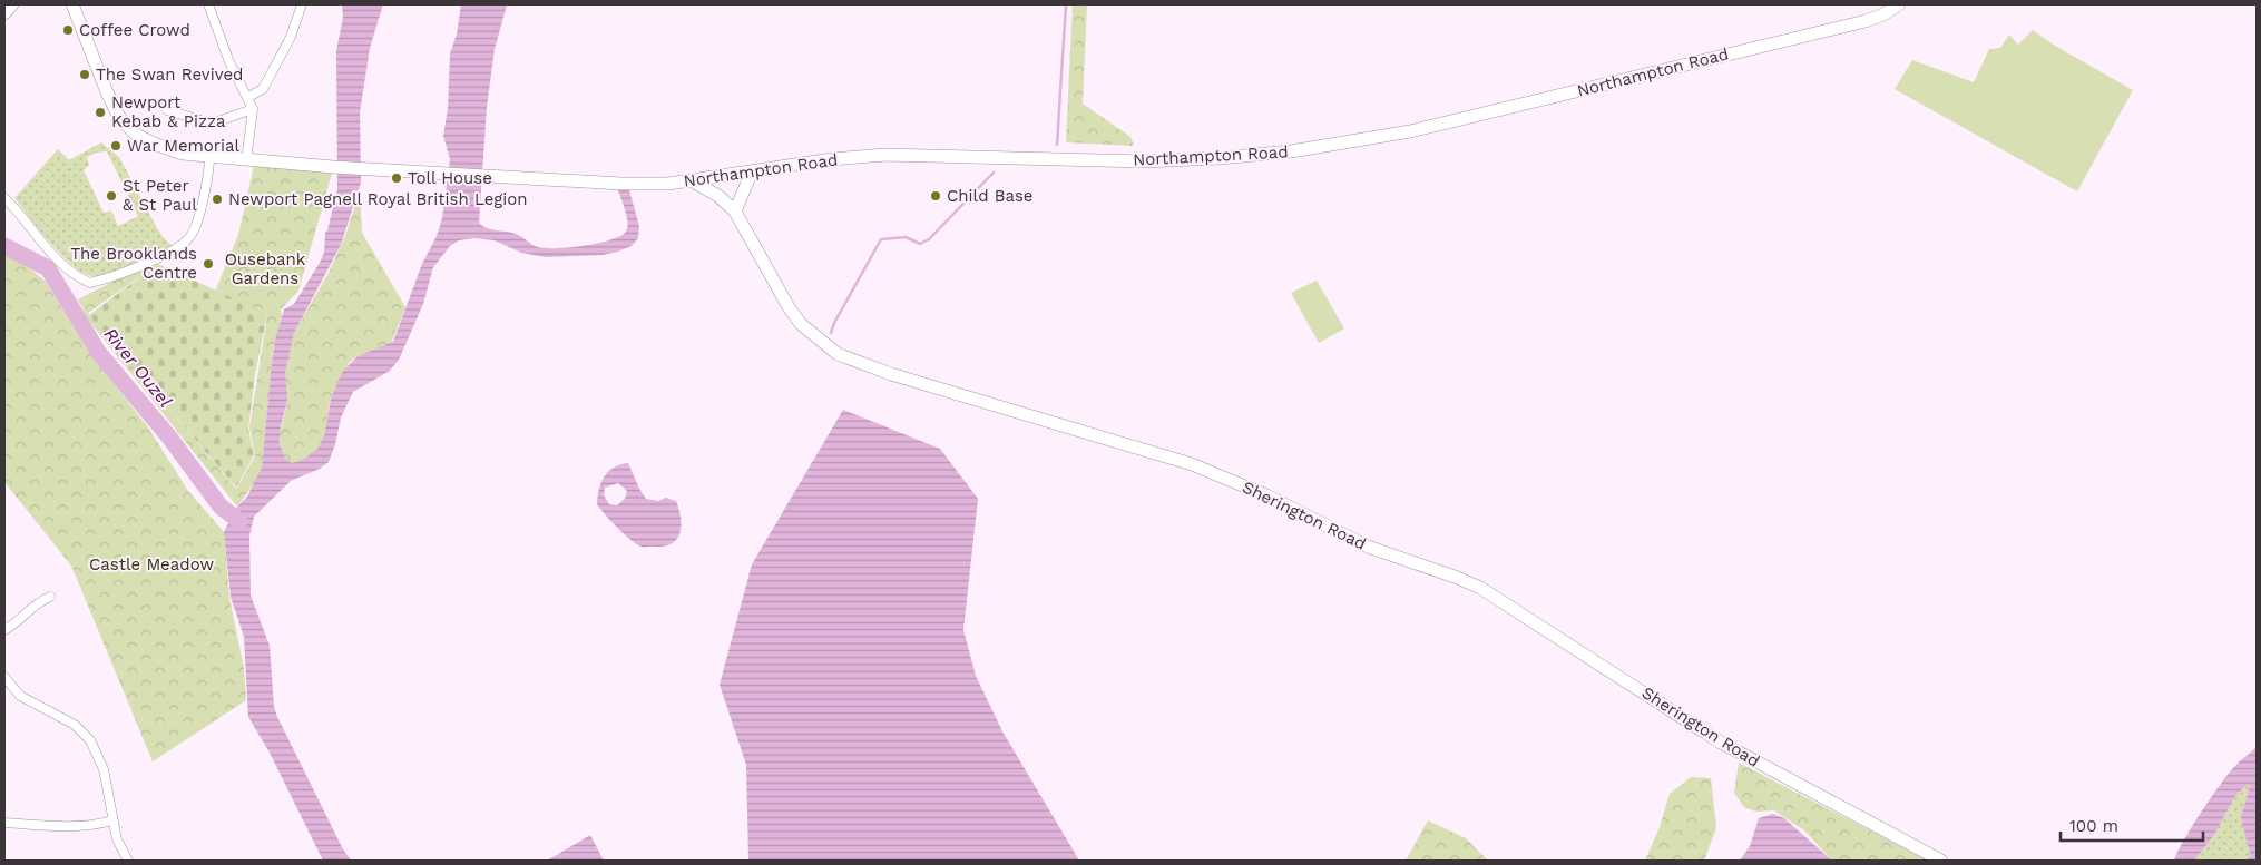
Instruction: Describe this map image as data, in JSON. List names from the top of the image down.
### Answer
{
  "streets": {
    "main road": ["Northampton Road", "Sherington Road"]
  },
  "crossings": [
    ["Northampton Road", "Sherington Road"]
  ],
  "water": ["River Ouzel"],
  "parks": ["Ousebank Gardens", "Castle Meadow"],
  "places": [
    "Coffee Crowd",
    "The Swan Revived",
    "Newport Kebab & Pizza",
    "War Memorial",
    "Toll House",
    "St Peter & St Paul",
    "Child Base",
    "Newport Pagnell Royal British Legion",
    "The Brooklands Centre"
  ],
  "scale_bar": "100 m"
}
